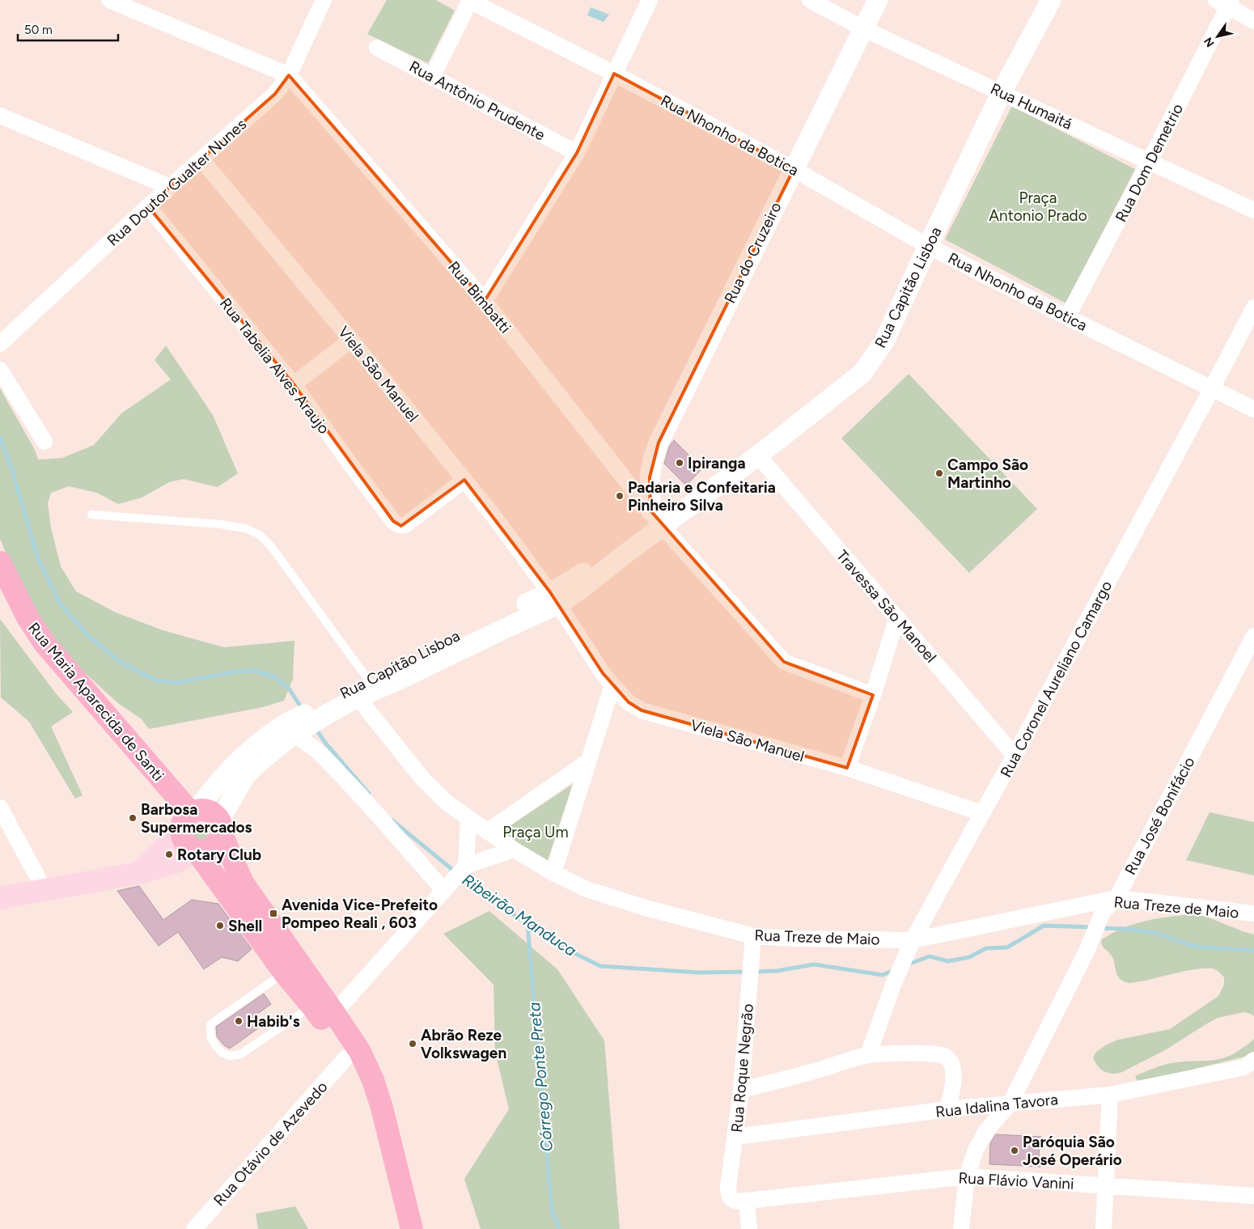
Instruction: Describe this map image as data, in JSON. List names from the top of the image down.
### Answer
{
  "streets": {
    "main road": ["Rua Maria Aparecida de Santi"],
    "street": [
      "Rua Antônio Prudente",
      "Rua Humaitá",
      "Rua Nhonho da Botica",
      "Rua Dom Demetrio",
      "Rua Doutor Gualter Nunes",
      "Rua do Cruzeiro",
      "Rua Capitão Lisboa",
      "Rua Bimbatti",
      "Rua Tabelia Alves Araujo",
      "Viela São Manuel",
      "Travessa São Manoel",
      "Rua Coronel Aureliano Camargo",
      "Rua José Bonifácio",
      "Rua Treze de Maio",
      "Rua Roque Negrão",
      "Rua Idalina Tavora",
      "Rua Otávio de Azevedo",
      "Rua Flávio Vanini"
    ]
  },
  "crossings": [
    ["Rua Humaitá", "Rua Dom Demetrio"],
    ["Rua Humaitá", "Rua do Cruzeiro"],
    ["Rua Humaitá", "Rua Capitão Lisboa"],
    ["Rua Nhonho da Botica", "Rua Dom Demetrio"],
    ["Rua Nhonho da Botica", "Rua do Cruzeiro"],
    ["Rua Nhonho da Botica", "Rua Capitão Lisboa"],
    ["Rua Nhonho da Botica", "Rua Coronel Aureliano Camargo"],
    ["Rua Doutor Gualter Nunes", "Rua Bimbatti"],
    ["Rua Doutor Gualter Nunes", "Rua Tabelia Alves Araujo"],
    ["Rua Doutor Gualter Nunes", "Viela São Manuel"],
    ["Rua do Cruzeiro", "Rua Capitão Lisboa"],
    ["Rua do Cruzeiro", "Rua Bimbatti"],
    ["Rua Capitão Lisboa", "Rua Bimbatti"],
    ["Rua Capitão Lisboa", "Viela São Manuel"],
    ["Rua Capitão Lisboa", "Travessa São Manoel"],
    ["Rua Capitão Lisboa", "Rua Maria Aparecida de Santi"],
    ["Rua Capitão Lisboa", "Rua Treze de Maio"],
    ["Rua Tabelia Alves Araujo", "Viela São Manuel"],
    ["Viela São Manuel", "Rua Coronel Aureliano Camargo"],
    ["Travessa São Manoel", "Rua Coronel Aureliano Camargo"],
    ["Rua Coronel Aureliano Camargo", "Rua Treze de Maio"],
    ["Rua José Bonifácio", "Rua Treze de Maio"],
    ["Rua José Bonifácio", "Rua Idalina Tavora"],
    ["Rua José Bonifácio", "Rua Flávio Vanini"],
    ["Rua Treze de Maio", "Rua Roque Negrão"],
    ["Rua Roque Negrão", "Rua Idalina Tavora"],
    ["Rua Roque Negrão", "Rua Flávio Vanini"]
  ],
  "water": ["Ribeirão Manduca", "Córrego Ponte Preta"],
  "parks": ["Praça Antonio Prado", "Praça Um"],
  "places": {
    "other": [
      "Ipiranga",
      "Campo São Martinho",
      "Padaria e Confeitaria Pinheiro Silva",
      "Barbosa Supermercados",
      "Rotary Club",
      "Shell",
      "Habib's",
      "Abrão Reze Volkswagen",
      "Paróquia São José Operário"
    ],
    "transit": ["Avenida Vice-Prefeito Pompeo Reali , 603"]
  },
  "scale_bar": "50 m",
  "north": "bottom left"
}
